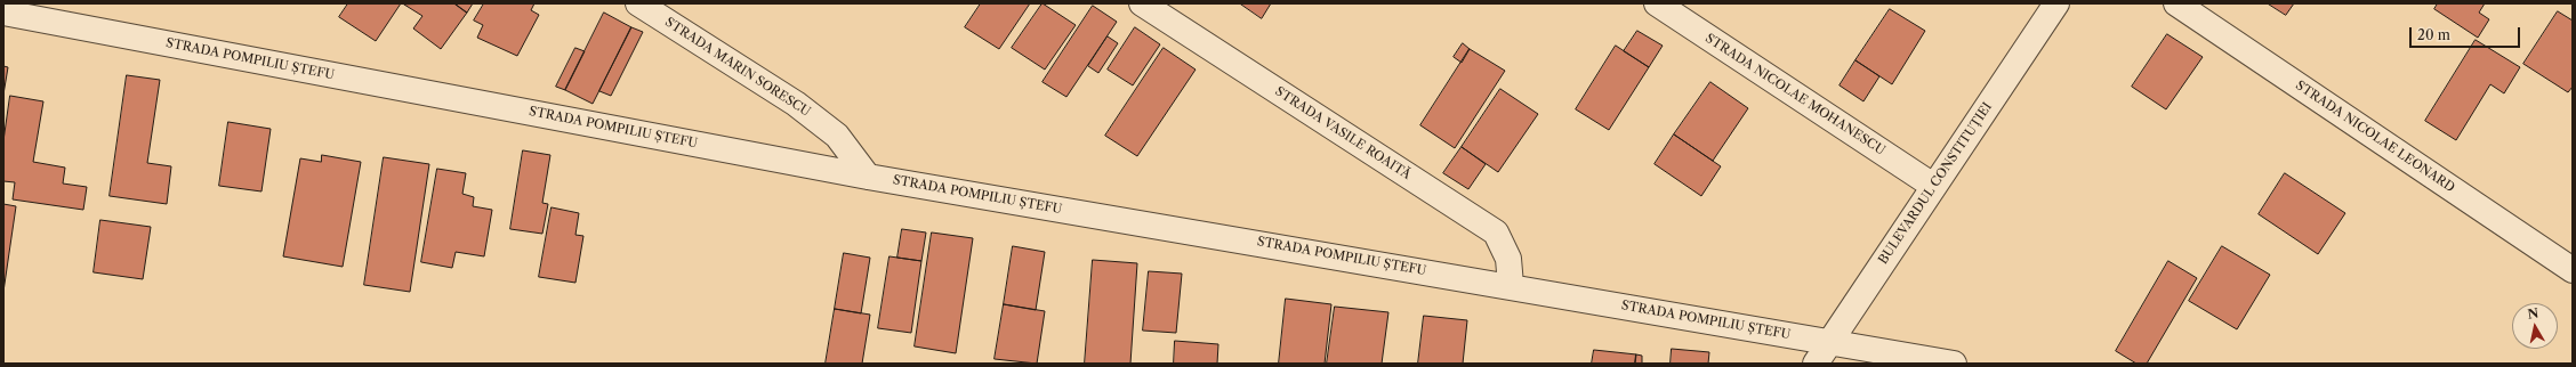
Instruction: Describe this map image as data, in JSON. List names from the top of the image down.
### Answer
{
  "streets": {
    "street": [
      "STRADA POMPILIU ȘTEFU",
      "STRADA MARIN SORESCU",
      "STRADA NICOLAE MOHANESCU",
      "STRADA VASILE ROAITĂ",
      "STRADA NICOLAE LEONARD",
      "BULEVARDUL CONSTITUȚIEI"
    ]
  },
  "crossings": [
    ["STRADA POMPILIU ȘTEFU", "STRADA MARIN SORESCU"],
    ["STRADA POMPILIU ȘTEFU", "STRADA VASILE ROAITĂ"],
    ["STRADA POMPILIU ȘTEFU", "BULEVARDUL CONSTITUȚIEI"],
    ["STRADA NICOLAE MOHANESCU", "BULEVARDUL CONSTITUȚIEI"]
  ],
  "scale_bar": "20 m",
  "north": "top"
}
